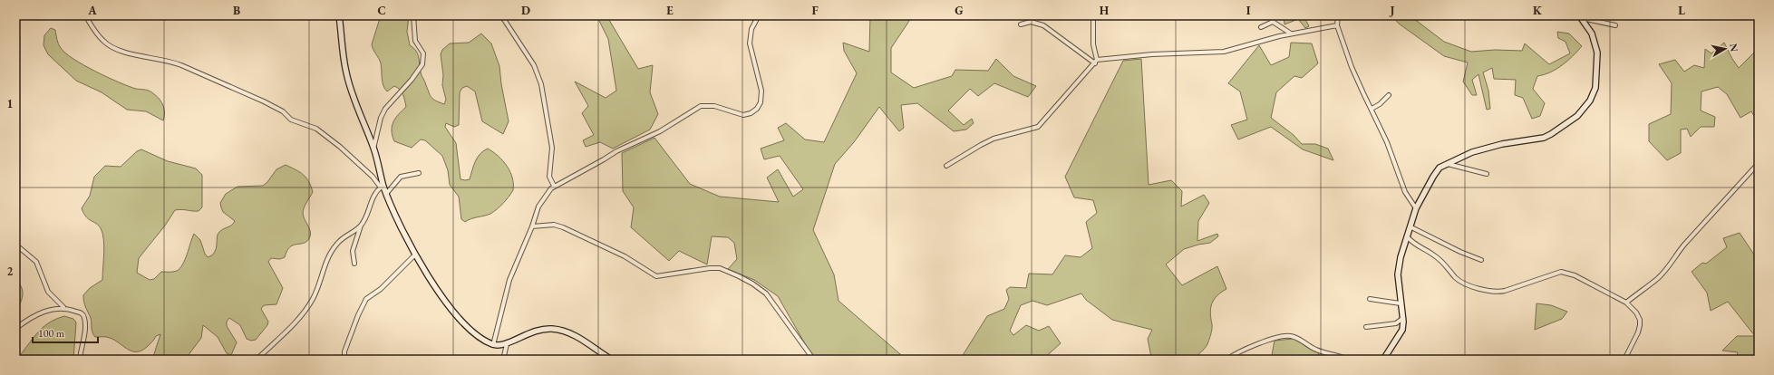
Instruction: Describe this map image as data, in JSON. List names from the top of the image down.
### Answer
{
  "scale_bar": "100 m",
  "north": "right",
  "grid": {
    "columns": [
      "A",
      "B",
      "C",
      "D",
      "E",
      "F",
      "G",
      "H",
      "I",
      "J",
      "K",
      "L"
    ],
    "rows": ["1", "2"]
  }
}
